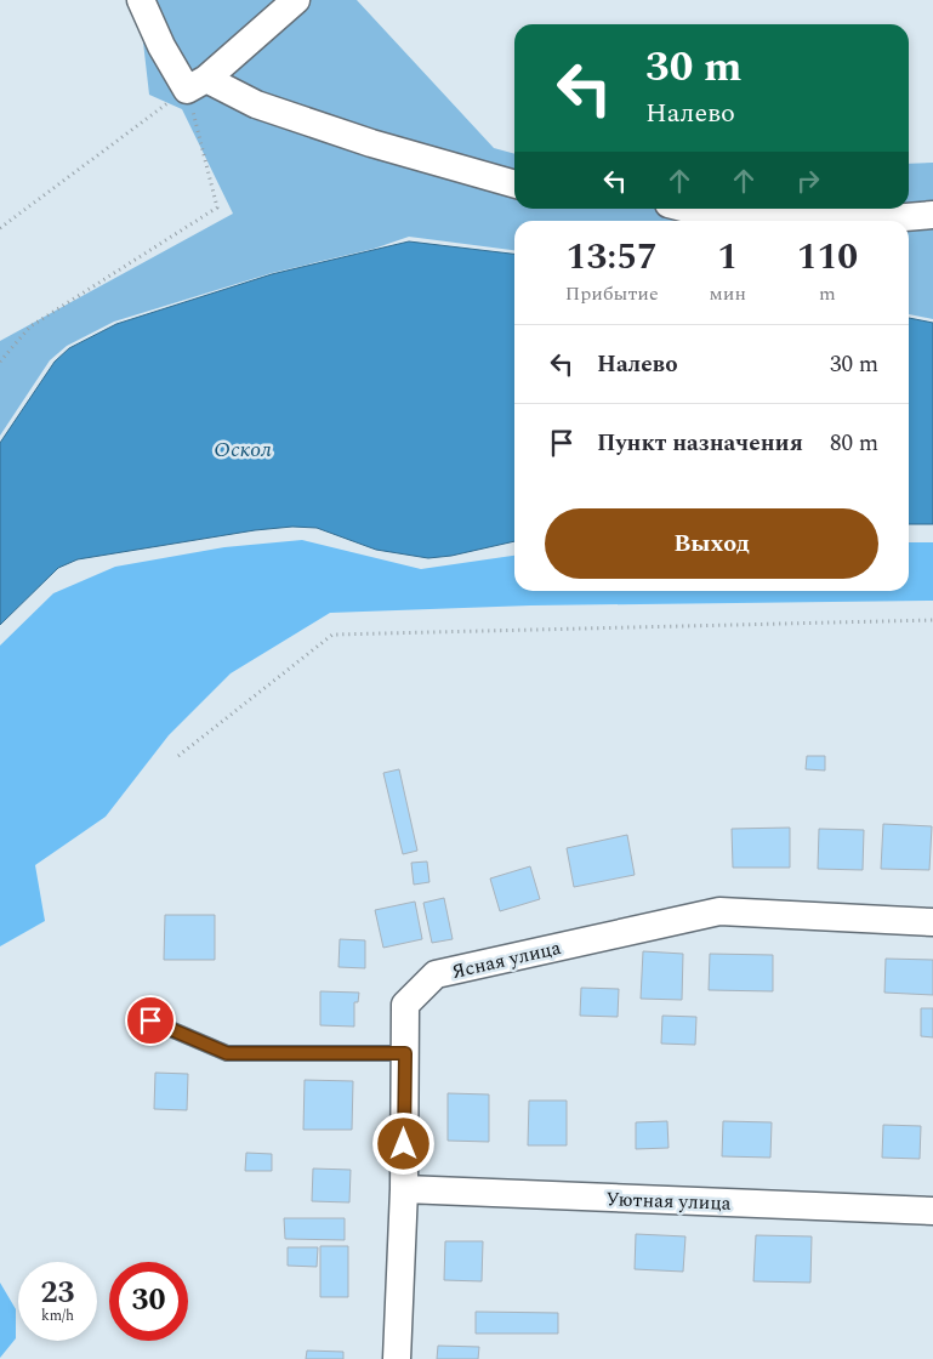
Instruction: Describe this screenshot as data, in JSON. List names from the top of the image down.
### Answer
{
  "streets": {
    "street": ["Ясная улица", "Уютная улица"]
  },
  "crossings": [
    ["Ясная улица", "Уютная улица"]
  ],
  "water": ["Оскол"],
  "page": {
    "turn": ["30 m", "Налево"],
    "eta": [
      "13:57",
      "Прибытие",
      "1",
      "мин",
      "110",
      "m"
    ],
    "list": [
      {
        "name": "Налево",
        "value": "30 m"
      },
      {
        "name": "Пункт назначения",
        "value": "80 m"
      }
    ],
    "buttons": "Выход",
    "speed": "23 km/h",
    "limit": "30"
  }
}
